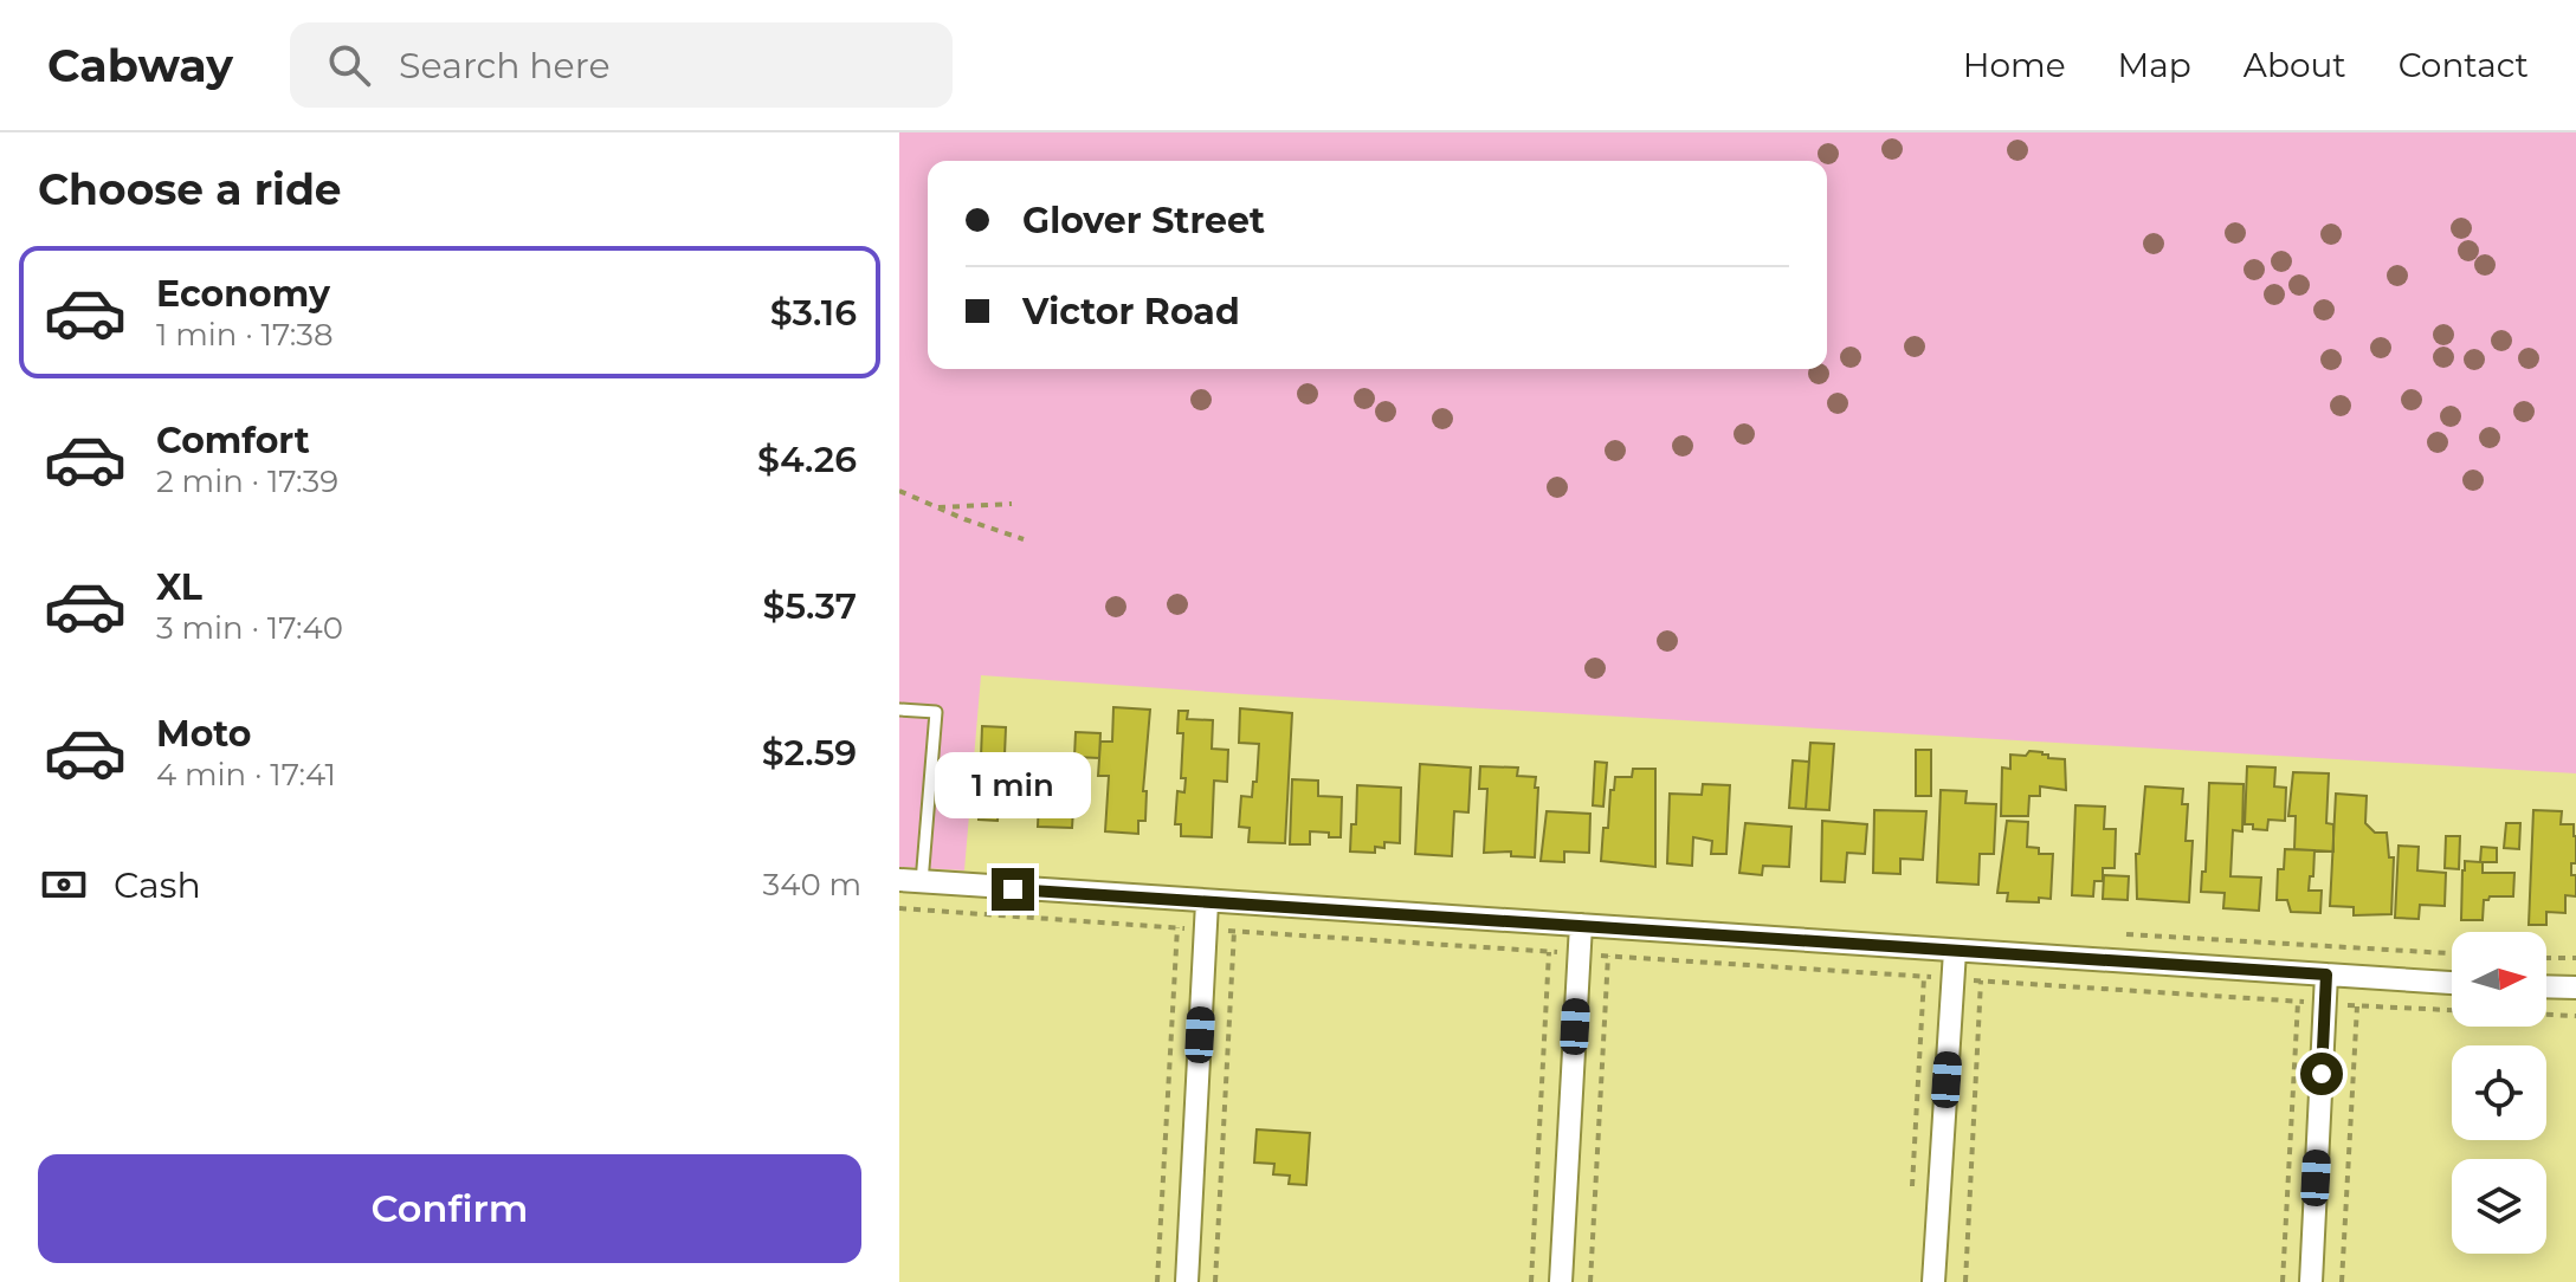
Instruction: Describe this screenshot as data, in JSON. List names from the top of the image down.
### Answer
{
  "north": "right",
  "page": {
    "header": "Cabway",
    "search": "Search here",
    "nav": [
      "Home",
      "Map",
      "About",
      "Contact"
    ],
    "heading": "Choose a ride",
    "banner": ["Glover Street", "Victor Road"],
    "list": [
      {
        "name": "Economy",
        "note": "1 min · 17:38",
        "value": "$3.16"
      },
      {
        "name": "Comfort",
        "note": "2 min · 17:39",
        "value": "$4.26"
      },
      {
        "name": "XL",
        "note": "3 min · 17:40",
        "value": "$5.37"
      },
      {
        "name": "Moto",
        "note": "4 min · 17:41",
        "value": "$2.59"
      }
    ],
    "bubble": "1 min",
    "pay": ["Cash", "340 m"],
    "buttons": "Confirm"
  }
}
